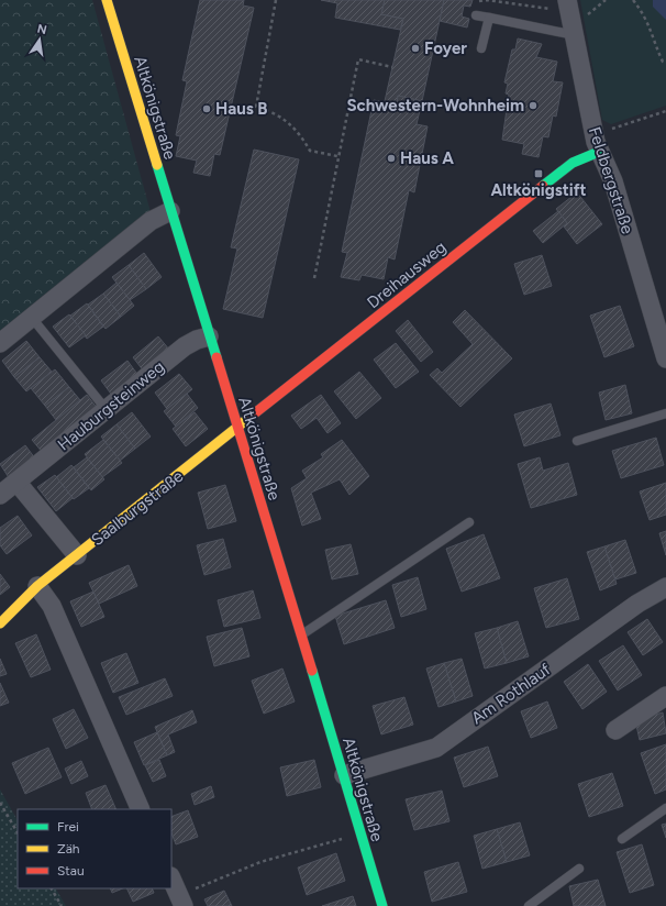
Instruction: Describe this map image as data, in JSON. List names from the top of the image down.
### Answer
{
  "streets": {
    "street": [
      "Altkönigstraße",
      "Feldbergstraße",
      "Dreihausweg",
      "Hauburgsteinweg",
      "Saalburgstraße",
      "Am Rothlauf"
    ]
  },
  "crossings": [
    ["Altkönigstraße", "Dreihausweg"],
    ["Altkönigstraße", "Hauburgsteinweg"],
    ["Altkönigstraße", "Saalburgstraße"],
    ["Altkönigstraße", "Am Rothlauf"],
    ["Feldbergstraße", "Dreihausweg"],
    ["Dreihausweg", "Saalburgstraße"]
  ],
  "places": {
    "other": [
      "Foyer",
      "Schwestern-Wohnheim",
      "Haus B",
      "Haus A"
    ],
    "transit": ["Altkönigstift"]
  },
  "legend": ["Frei", "Zäh", "Stau"],
  "north": "top"
}
